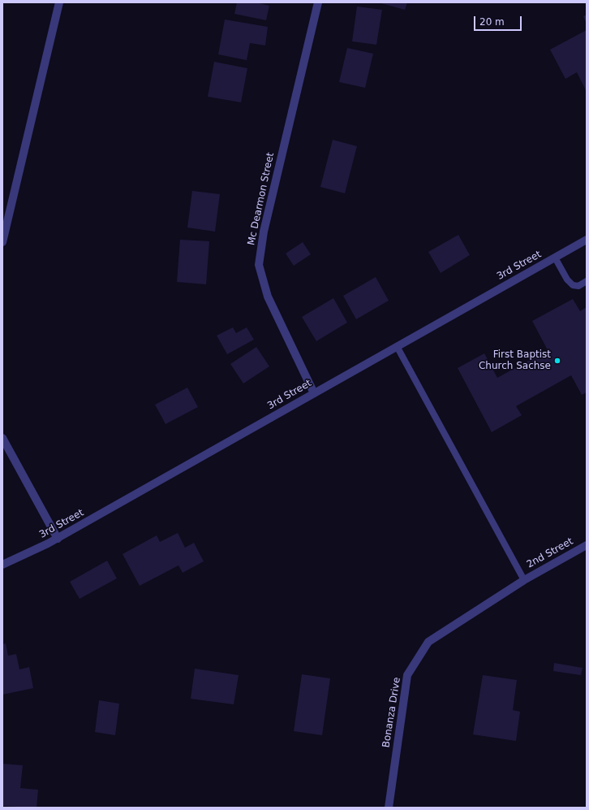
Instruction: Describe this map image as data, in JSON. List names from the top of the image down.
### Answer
{
  "streets": {
    "street": [
      "Mc Dearmon Street",
      "3rd Street",
      "2nd Street",
      "Bonanza Drive"
    ]
  },
  "crossings": [
    ["Mc Dearmon Street", "3rd Street"],
    ["2nd Street", "Bonanza Drive"]
  ],
  "places": ["First Baptist Church Sachse"],
  "scale_bar": "20 m"
}
